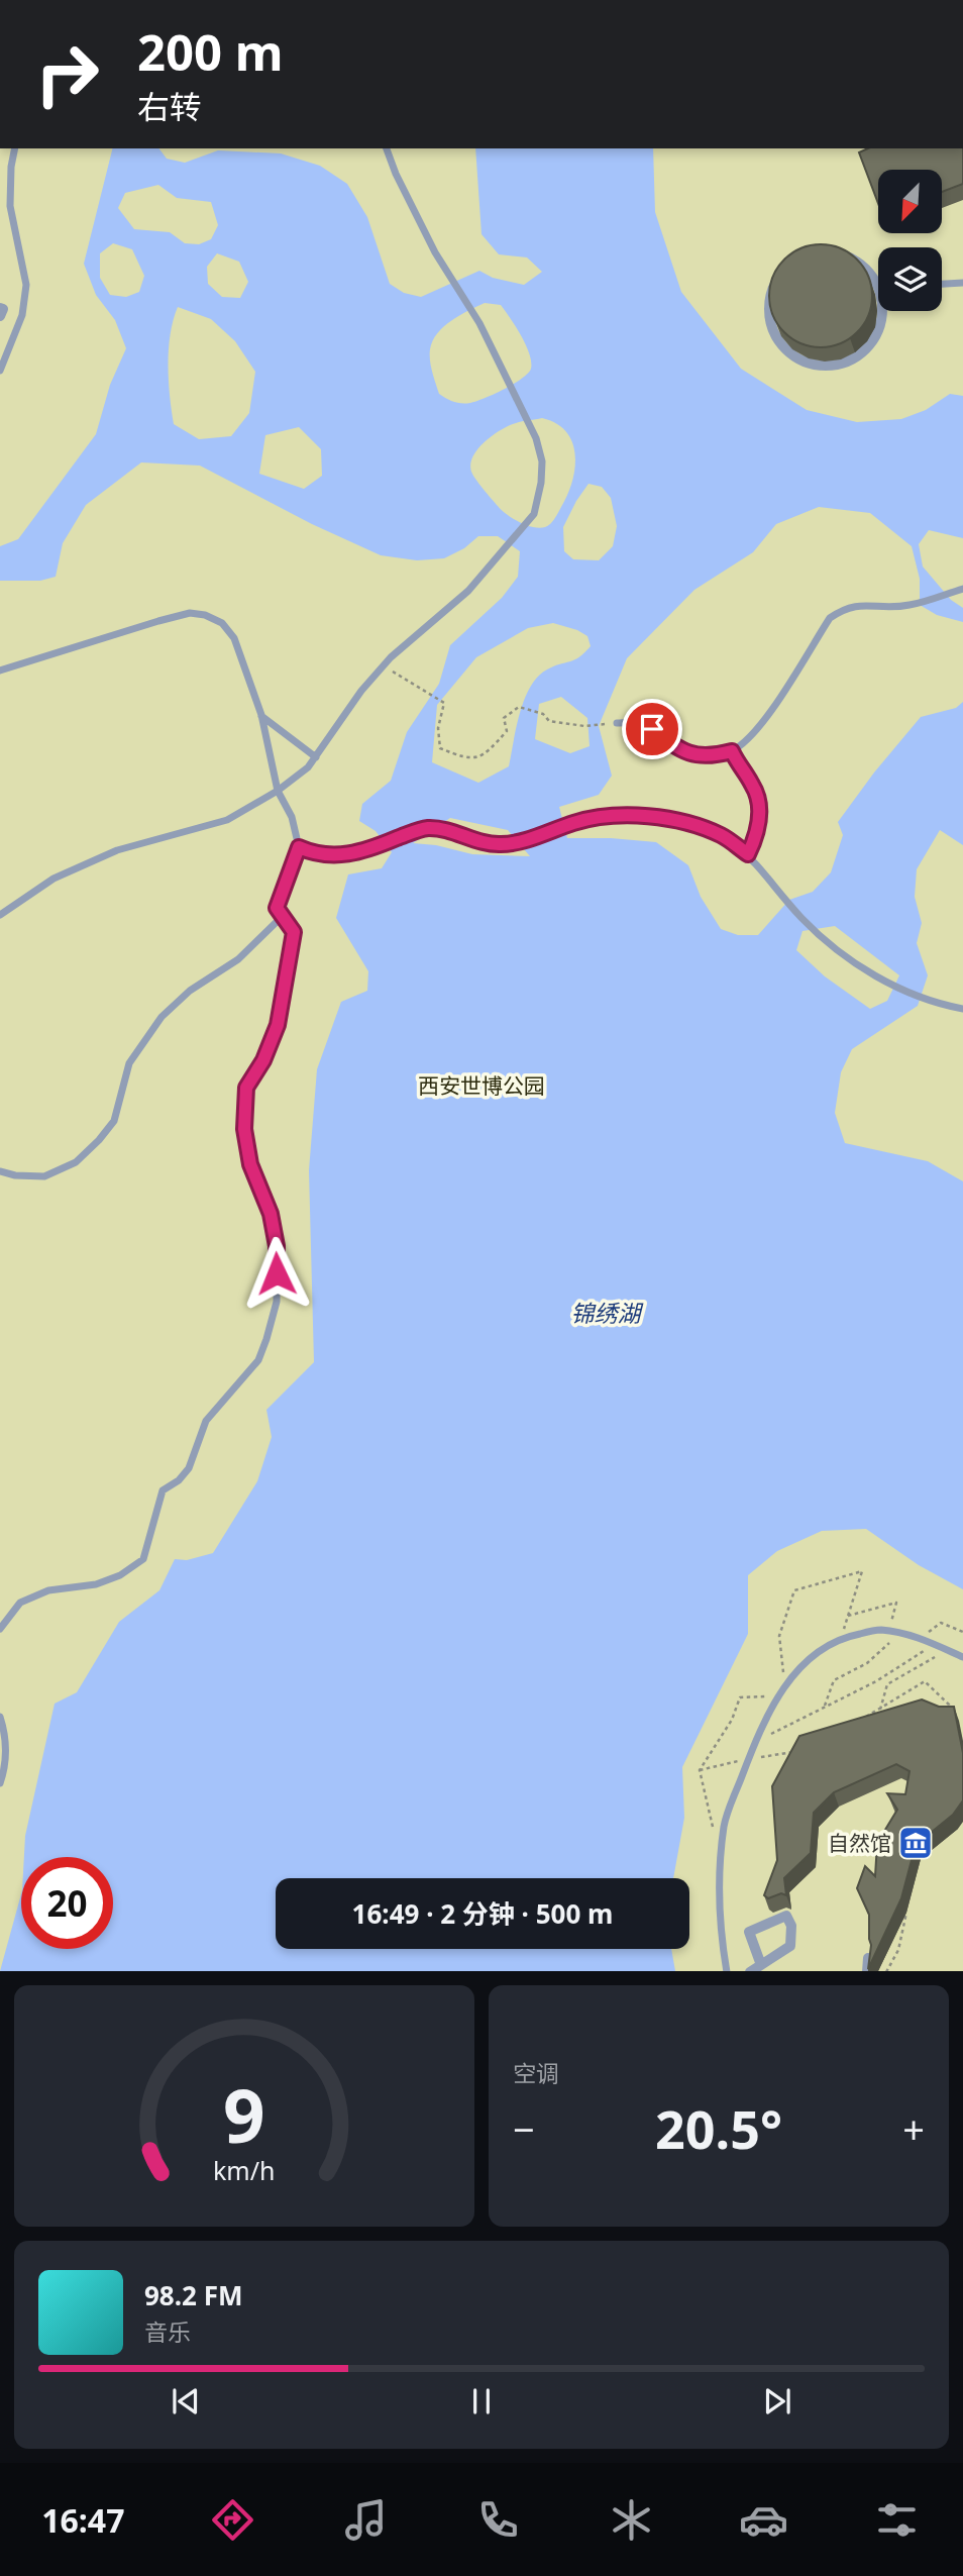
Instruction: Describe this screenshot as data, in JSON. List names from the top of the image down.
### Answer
{
  "water": ["锦绣湖"],
  "parks": ["西安世博公园"],
  "places": {
    "museum": ["自然馆"]
  },
  "north": "bottom left",
  "page": {
    "turn": ["200 m", "右转"],
    "limit": "20",
    "trip": "16:49 · 2 分钟 · 500 m",
    "tile": "空调",
    "heat": ["−", "20.5°", "+"],
    "song": ["98.2 FM", "音乐"],
    "tabs": "16:47",
    "gauge": ["9", "km/h"]
  }
}
